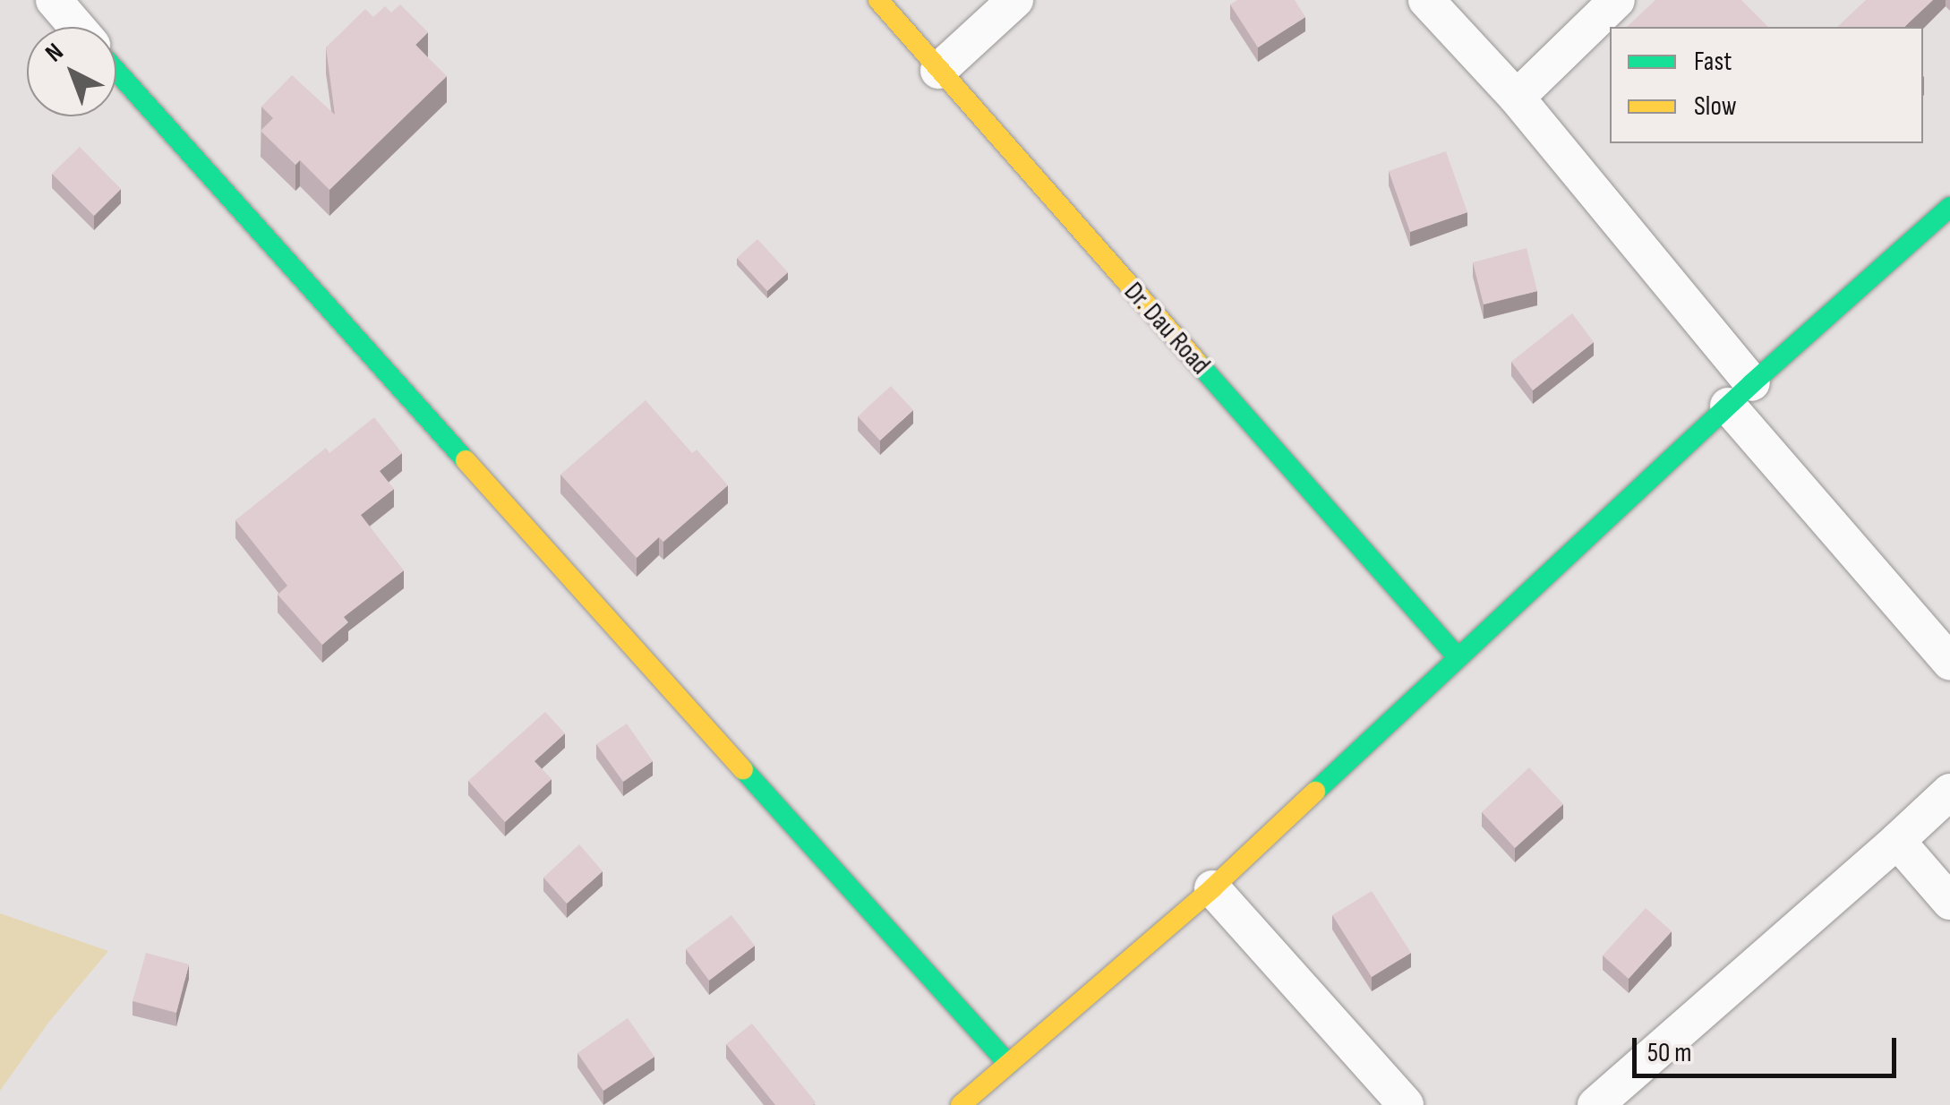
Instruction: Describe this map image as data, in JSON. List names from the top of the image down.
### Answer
{
  "streets": {
    "street": ["Dr. Dau Road"]
  },
  "legend": ["Fast", "Slow"],
  "scale_bar": "50 m",
  "north": "top left"
}
